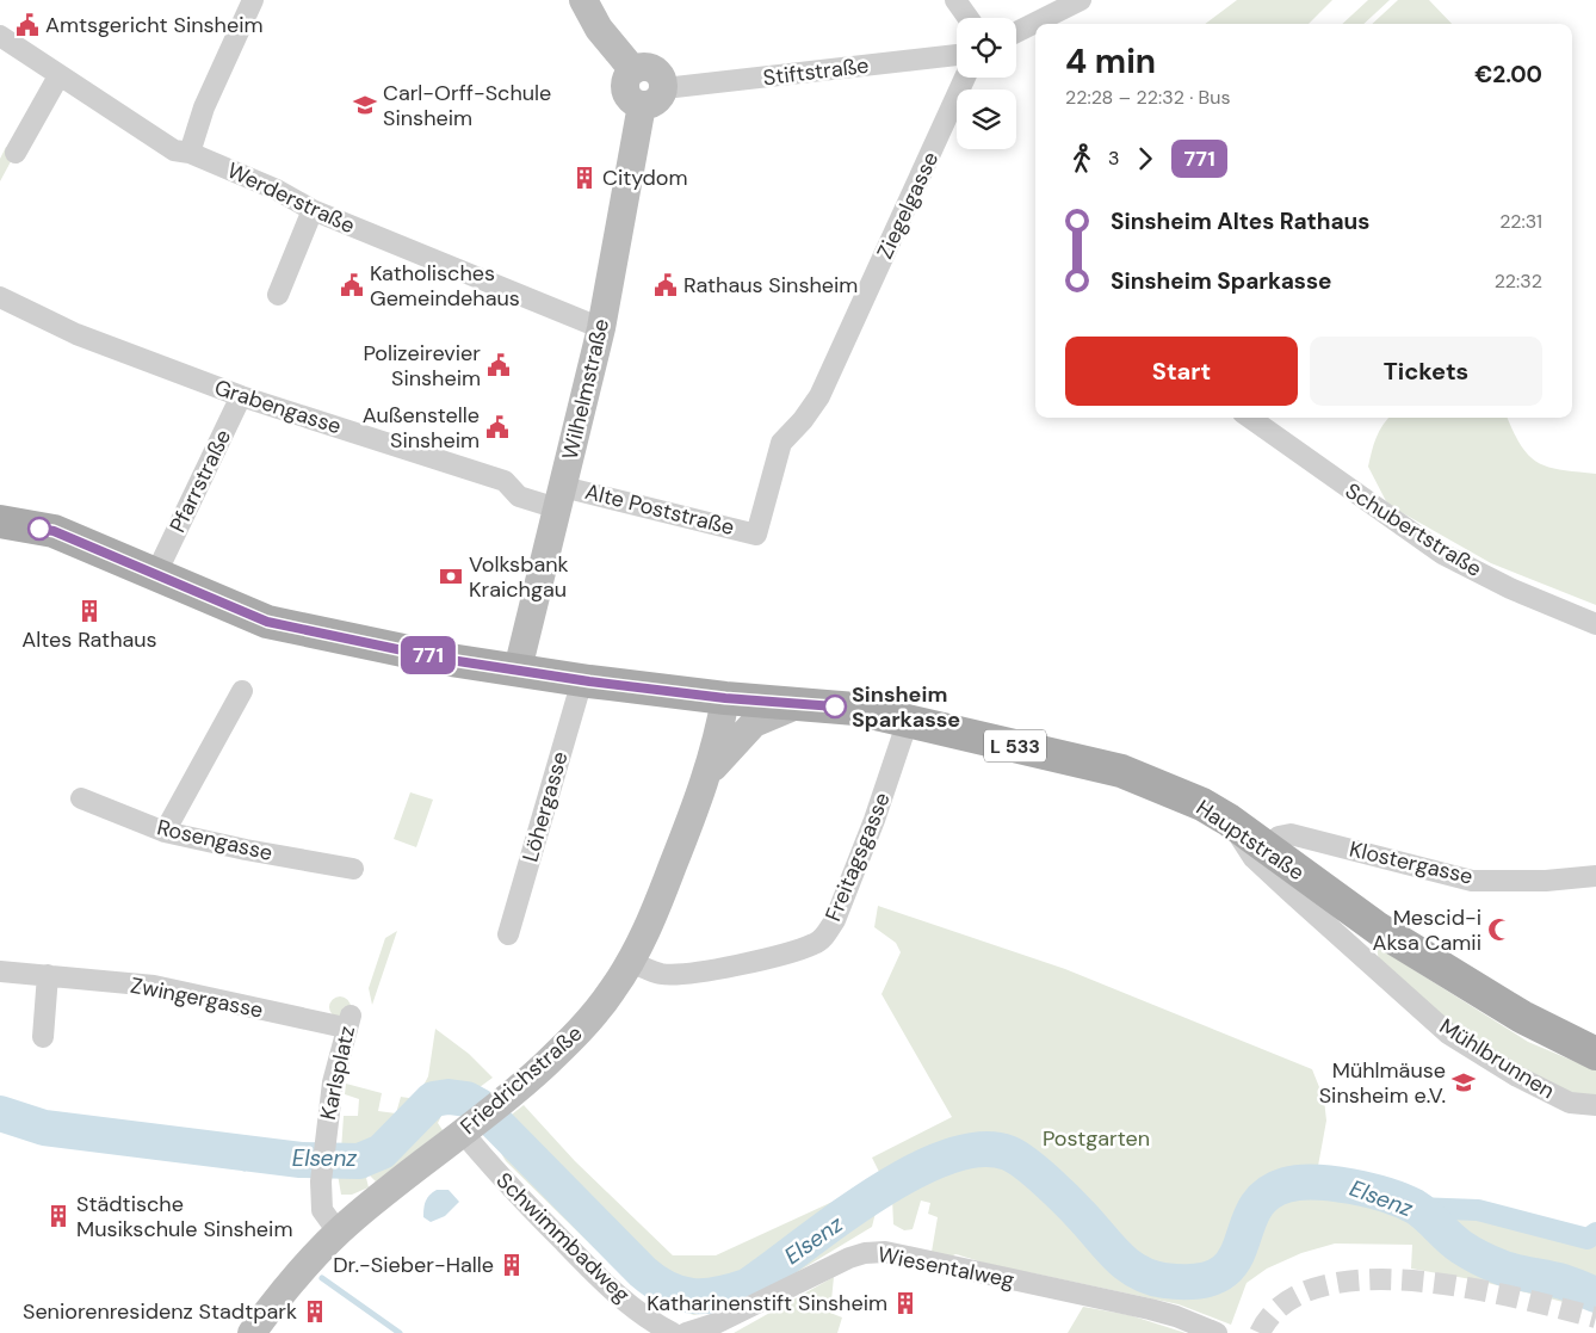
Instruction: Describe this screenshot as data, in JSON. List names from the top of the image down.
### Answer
{
  "streets": {
    "main road": [
      "Wilhelmstraße",
      "L 533",
      "Hauptstraße",
      "Friedrichstraße"
    ],
    "street": [
      "Stiftstraße",
      "Werderstraße",
      "Ziegelgasse",
      "Grabengasse",
      "Pfarrstraße",
      "Alte Poststraße",
      "Schubertstraße",
      "Löhergasse",
      "Rosengasse",
      "Freitagsgasse",
      "Klostergasse",
      "Zwingergasse",
      "Mühlbrunnen",
      "Karlsplatz",
      "Schwimmbadweg",
      "Wiesentalweg"
    ]
  },
  "crossings": [
    ["Stiftstraße", "Wilhelmstraße"],
    ["Werderstraße", "Wilhelmstraße"],
    ["Ziegelgasse", "Alte Poststraße"],
    ["Wilhelmstraße", "Grabengasse"],
    ["Wilhelmstraße", "Alte Poststraße"],
    ["Wilhelmstraße", "Hauptstraße"],
    ["Grabengasse", "Pfarrstraße"],
    ["Grabengasse", "Alte Poststraße"],
    ["Löhergasse", "Hauptstraße"],
    ["Hauptstraße", "Freitagsgasse"],
    ["Hauptstraße", "Klostergasse"],
    ["Hauptstraße", "Mühlbrunnen"],
    ["Hauptstraße", "Friedrichstraße"],
    ["Freitagsgasse", "Friedrichstraße"],
    ["Zwingergasse", "Karlsplatz"],
    ["Karlsplatz", "Friedrichstraße"],
    ["Friedrichstraße", "Schwimmbadweg"]
  ],
  "water": ["Elsenz"],
  "parks": ["Postgarten"],
  "places": {
    "public building": [
      "Amtsgericht Sinsheim",
      "Katholisches Gemeindehaus",
      "Rathaus Sinsheim",
      "Polizeirevier Sinsheim",
      "Außenstelle Sinsheim"
    ],
    "school or university": ["Carl-Orff-Schule Sinsheim", "Mühlmäuse Sinsheim e.V."],
    "building": [
      "Citydom",
      "Altes Rathaus",
      "Städtische Musikschule Sinsheim",
      "Dr.-Sieber-Halle",
      "Katharinenstift Sinsheim",
      "Seniorenresidenz Stadtpark"
    ],
    "bank": ["Volksbank Kraichgau"],
    "other": ["Sinsheim Sparkasse"],
    "mosque": ["Mescid-i Aksa Camii"]
  },
  "lines": ["bus line 771"],
  "page": {
    "on_map": "771",
    "heading": ["4 min", "22:28 – 22:32 · Bus", "€2.00"],
    "legs": ["3", "771"],
    "list": [
      {
        "name": "Sinsheim Altes Rathaus",
        "value": "22:31"
      },
      {
        "name": "Sinsheim Sparkasse",
        "value": "22:32"
      }
    ],
    "buttons": ["Start", "Tickets"]
  }
}
